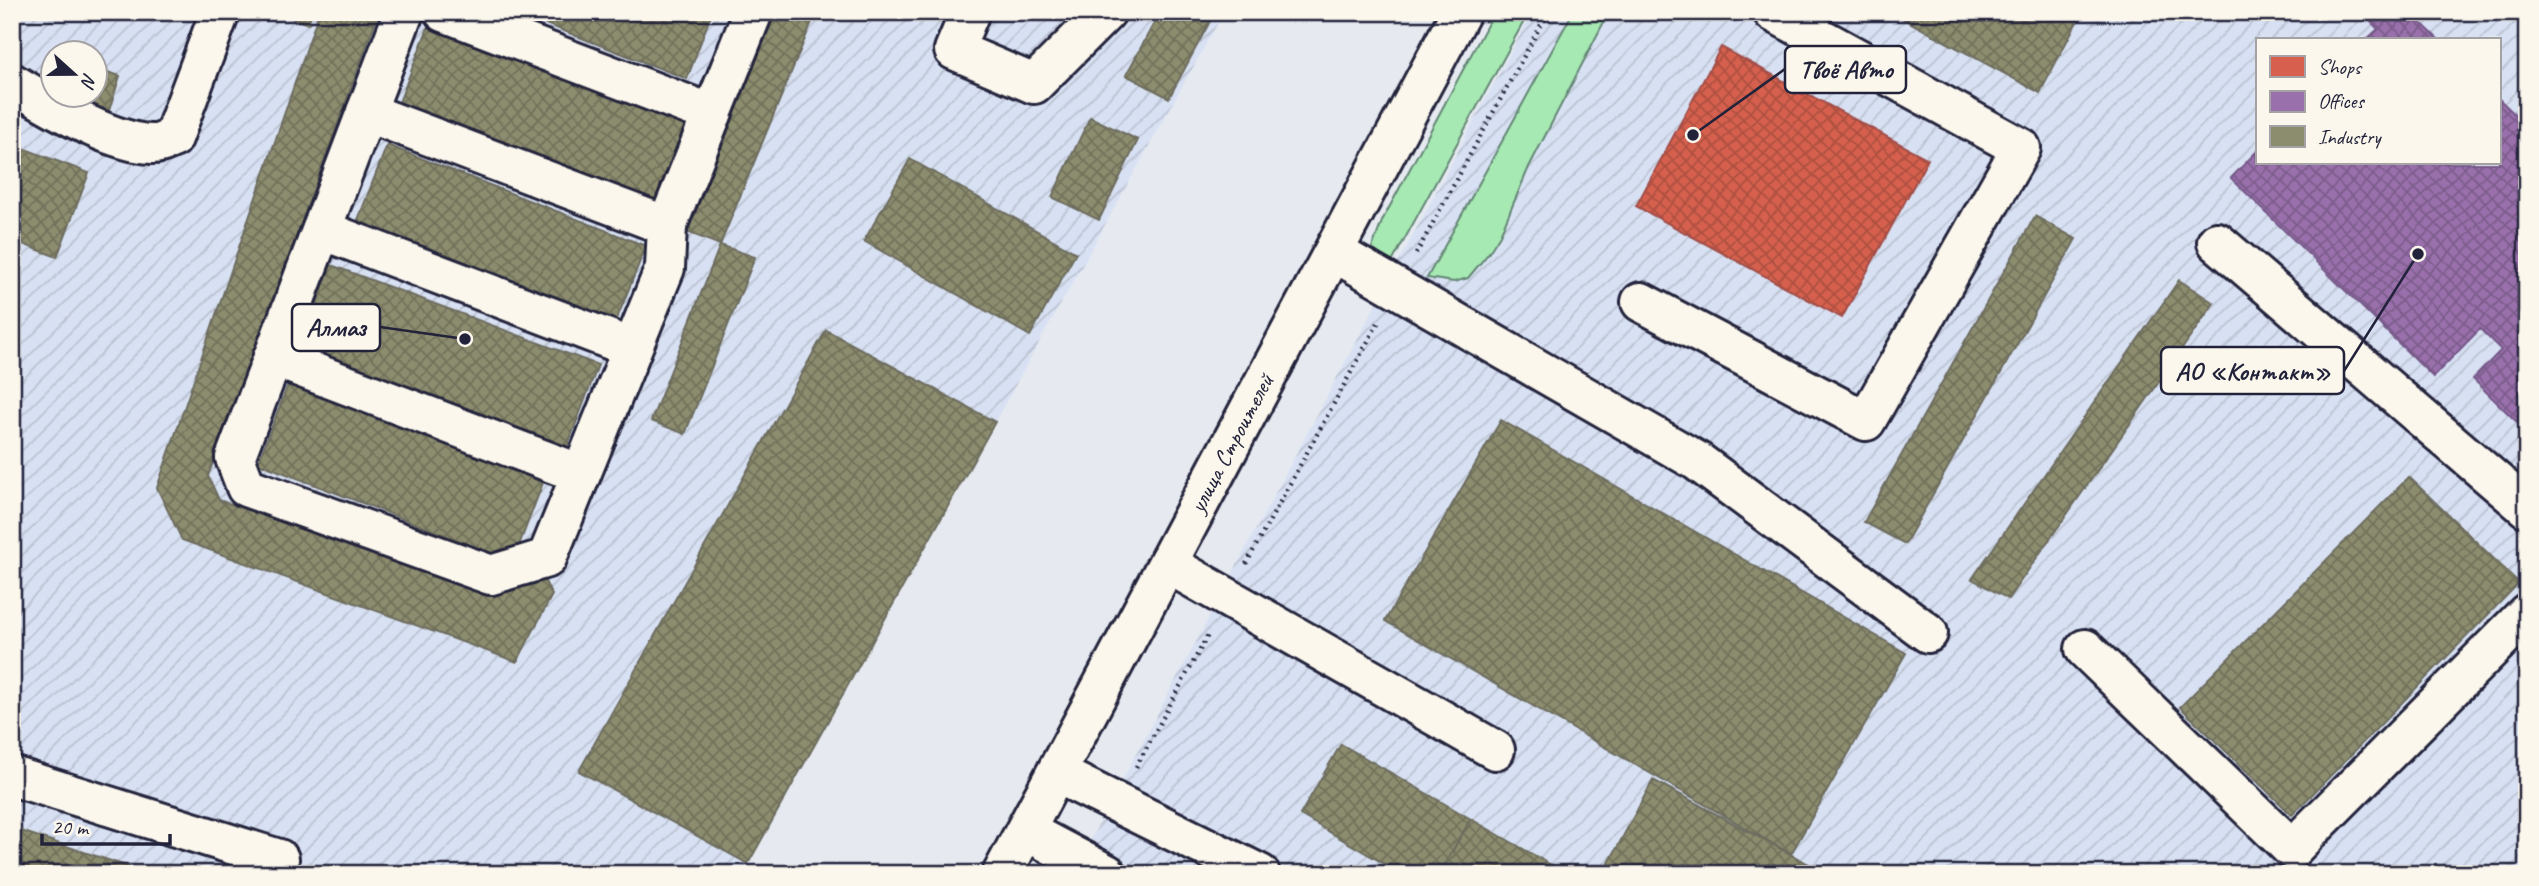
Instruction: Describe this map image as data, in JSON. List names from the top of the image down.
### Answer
{
  "streets": {
    "street": ["улица Строителей"]
  },
  "places": ["Твоё Авто", "АО «Контакт»", "Алмаз"],
  "legend": ["Shops", "Offices", "Industry"],
  "scale_bar": "20 m",
  "north": "right"
}
